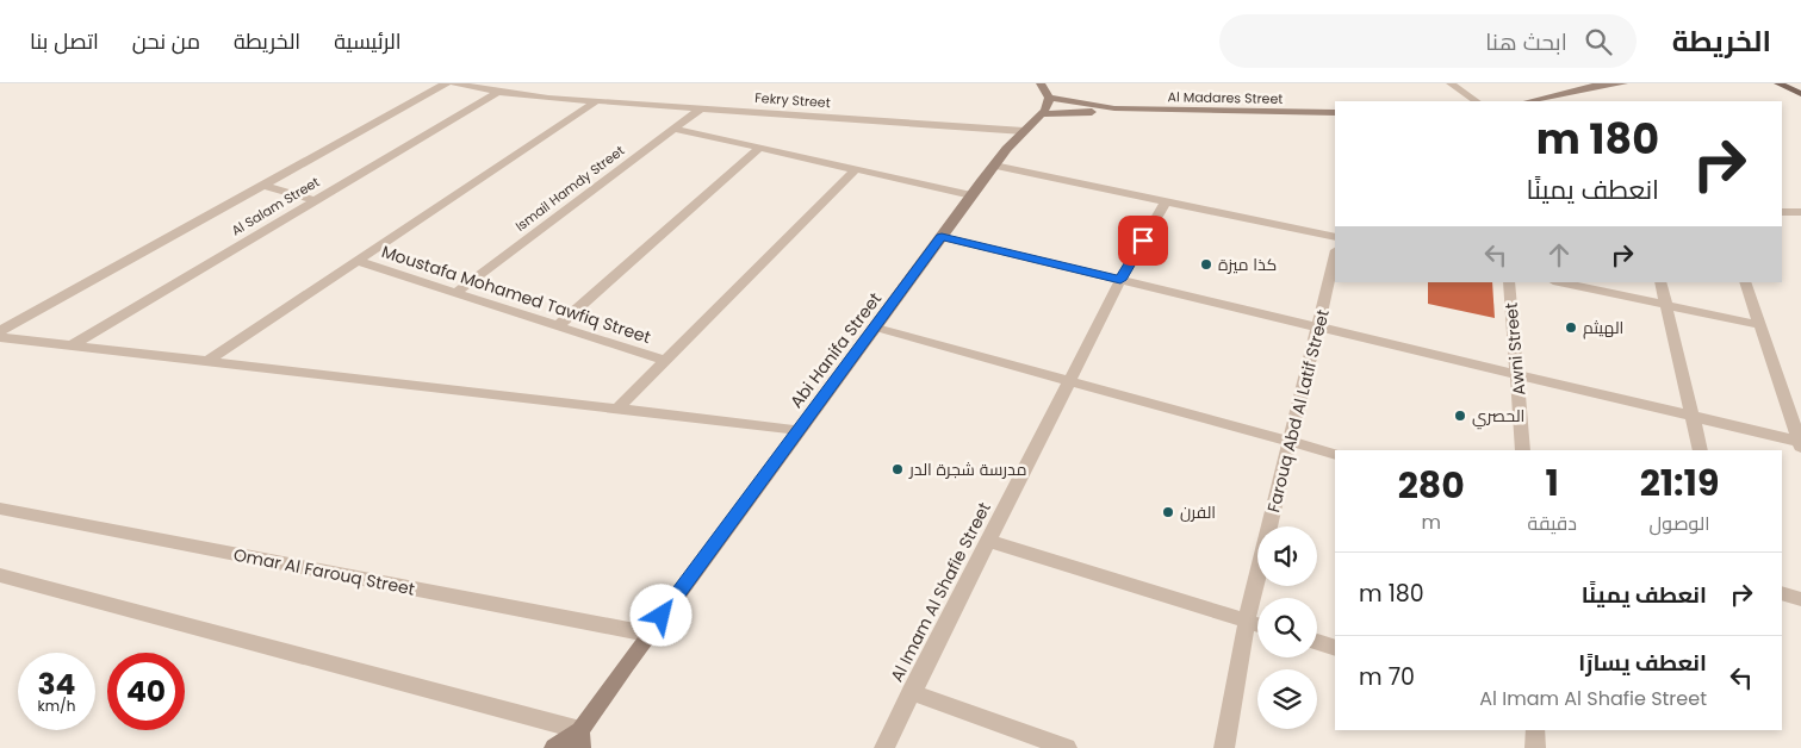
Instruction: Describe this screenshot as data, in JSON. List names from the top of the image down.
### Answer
{
  "streets": {
    "street": [
      "Al Madares Street",
      "Fekry Street",
      "Ismail Hamdy Street",
      "Al Salam Street",
      "Moustafa Mohamed Tawfiq Street",
      "Awni Street",
      "Abi Hanifa Street",
      "Farouq Abd Al Latif Street",
      "Omar Al Farouq Street",
      "Al Imam Al Shafie Street"
    ]
  },
  "crossings": [
    ["Al Madares Street", "Abi Hanifa Street"],
    ["Fekry Street", "Ismail Hamdy Street"],
    ["Fekry Street", "Al Salam Street"],
    ["Fekry Street", "Abi Hanifa Street"],
    ["Ismail Hamdy Street", "Moustafa Mohamed Tawfiq Street"],
    ["Abi Hanifa Street", "Omar Al Farouq Street"]
  ],
  "places": [
    "كذا ميزة",
    "الهيثم",
    "الحصري",
    "مدرسة شجرة الدر",
    "الفرن"
  ],
  "page": {
    "header": "الخريطة",
    "search": "ابحث هنا",
    "nav": [
      "الرئيسية",
      "الخريطة",
      "من نحن",
      "اتصل بنا"
    ],
    "turn": ["180 m", "انعطف يمينًا"],
    "eta": [
      "21:19",
      "الوصول",
      "1",
      "دقيقة",
      "280",
      "m"
    ],
    "list": [
      {
        "name": "انعطف يمينًا",
        "value": "180 m"
      },
      {
        "name": "انعطف يسارًا",
        "note": "Al Imam Al Shafie Street",
        "value": "70 m"
      }
    ],
    "speed": "34 km/h",
    "limit": "40"
  }
}
